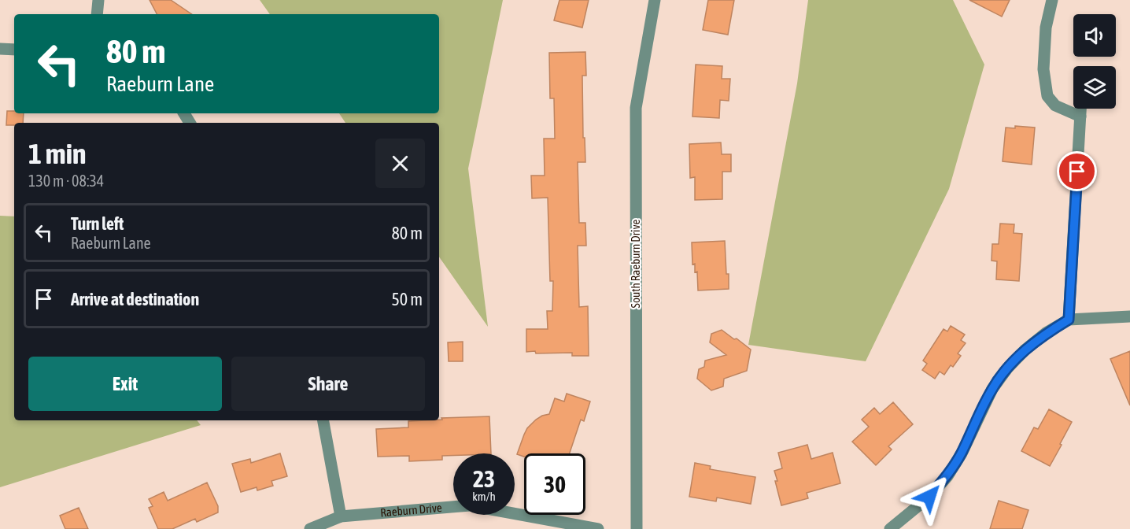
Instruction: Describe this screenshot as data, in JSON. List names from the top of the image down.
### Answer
{
  "streets": {
    "street": ["South Raeburn Drive", "Raeburn Drive"]
  },
  "page": {
    "turn": ["80 m", "Raeburn Lane"],
    "heading": ["1 min", "130 m · 08:34"],
    "list": [
      {
        "name": "Turn left",
        "note": "Raeburn Lane",
        "value": "80 m"
      },
      {
        "name": "Arrive at destination",
        "value": "50 m"
      }
    ],
    "buttons": ["Exit", "Share"],
    "speed": "23 km/h",
    "limit": "30"
  }
}
